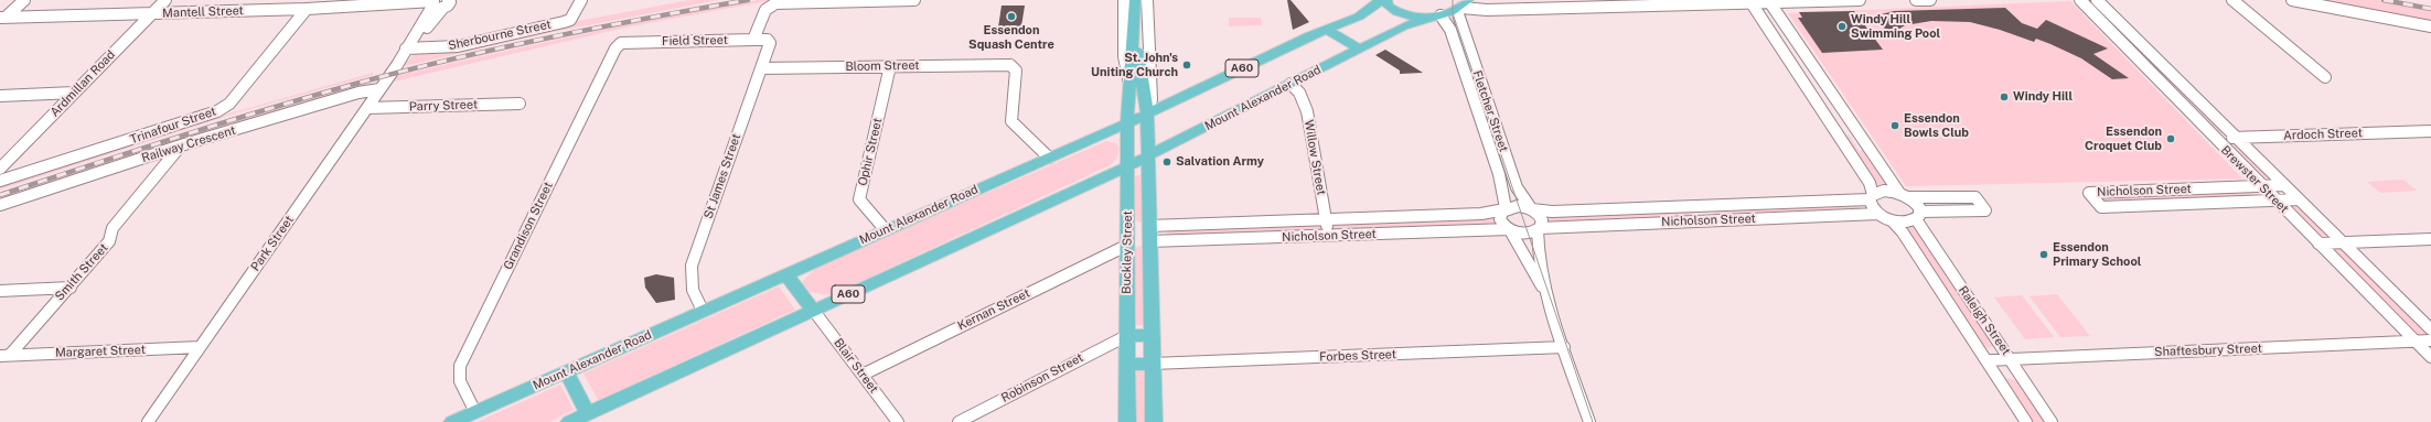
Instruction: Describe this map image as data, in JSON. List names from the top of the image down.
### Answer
{
  "streets": {
    "main road": ["A60", "Mount Alexander Road", "Buckley Street"],
    "street": [
      "Mantell Street",
      "Sherbourne Street",
      "Field Street",
      "Bloom Street",
      "Ardmillan Road",
      "Parry Street",
      "Fletcher Street",
      "Trinafour Street",
      "Ardoch Street",
      "Railway Crescent",
      "Ophir Street",
      "Willow Street",
      "St James Street",
      "Brewster Street",
      "Nicholson Street",
      "Grandison Street",
      "Park Street",
      "Smith Street",
      "Kernan Street",
      "Raleigh Street",
      "Shaftesbury Street",
      "Margaret Street",
      "Forbes Street",
      "Blair Street",
      "Robinson Street"
    ]
  },
  "crossings": [
    ["Mantell Street", "Ardmillan Road"],
    ["Mantell Street", "Trinafour Street"],
    ["Mantell Street", "Park Street"],
    ["Sherbourne Street", "Park Street"],
    ["Field Street", "St James Street"],
    ["Field Street", "Grandison Street"],
    ["Bloom Street", "Mount Alexander Road"],
    ["Bloom Street", "Ophir Street"],
    ["Bloom Street", "St James Street"],
    ["A60", "Mount Alexander Road"],
    ["A60", "Fletcher Street"],
    ["Mount Alexander Road", "Ophir Street"],
    ["Mount Alexander Road", "Willow Street"],
    ["Mount Alexander Road", "St James Street"],
    ["Mount Alexander Road", "Grandison Street"],
    ["Mount Alexander Road", "Buckley Street"],
    ["Mount Alexander Road", "Blair Street"],
    ["Parry Street", "Park Street"],
    ["Fletcher Street", "Nicholson Street"],
    ["Ardoch Street", "Brewster Street"],
    ["Railway Crescent", "Park Street"],
    ["Railway Crescent", "Smith Street"],
    ["Willow Street", "Nicholson Street"],
    ["Brewster Street", "Nicholson Street"],
    ["Brewster Street", "Shaftesbury Street"],
    ["Nicholson Street", "Buckley Street"],
    ["Nicholson Street", "Raleigh Street"],
    ["Park Street", "Margaret Street"],
    ["Buckley Street", "Kernan Street"],
    ["Buckley Street", "Forbes Street"],
    ["Buckley Street", "Robinson Street"],
    ["Smith Street", "Margaret Street"],
    ["Kernan Street", "Blair Street"],
    ["Raleigh Street", "Shaftesbury Street"]
  ],
  "places": [
    "Essendon Squash Centre",
    "Windy Hill Swimming Pool",
    "St. John's Uniting Church",
    "Windy Hill",
    "Essendon Bowls Club",
    "Essendon Croquet Club",
    "Salvation Army",
    "Essendon Primary School"
  ]
}
